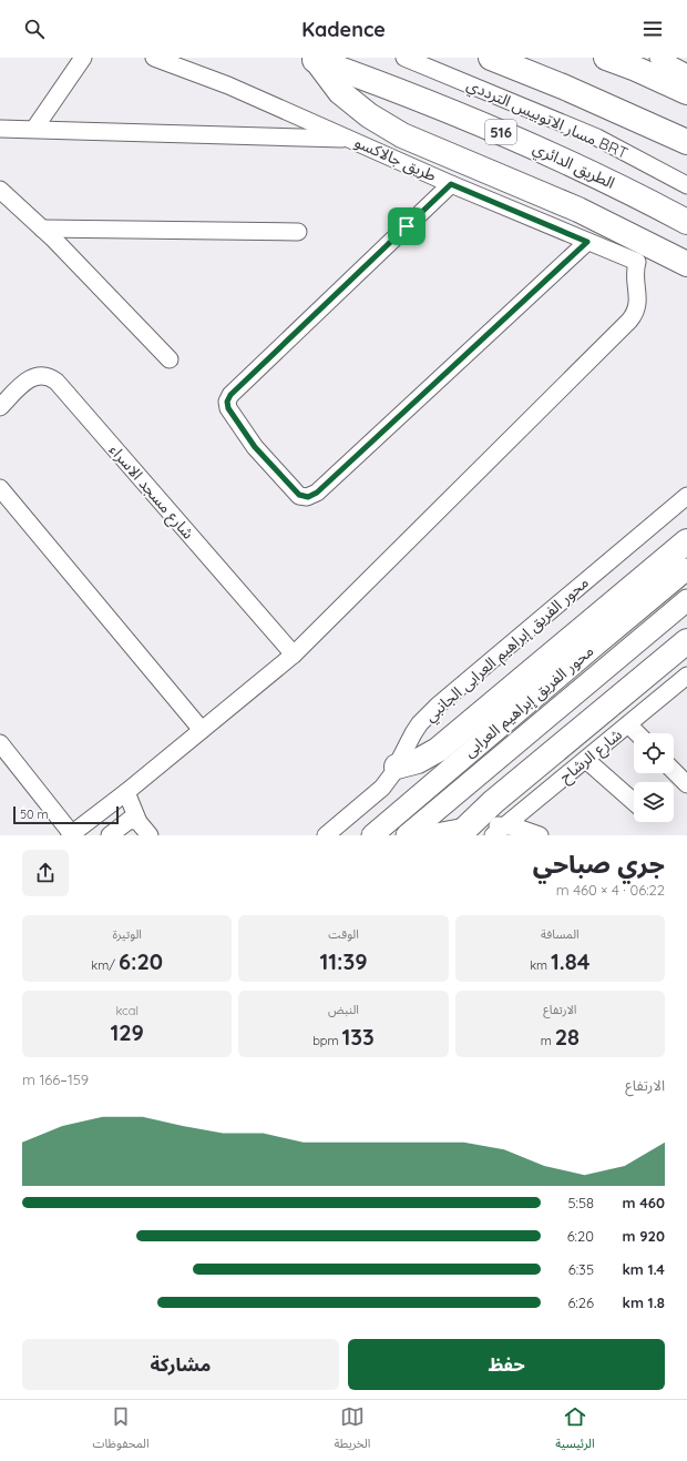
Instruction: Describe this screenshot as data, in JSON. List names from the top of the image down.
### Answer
{
  "streets": {
    "highway": ["516", "الطريق الدائري"],
    "main road": ["محور الفريق إبراهيم العرابى"],
    "street": [
      "مسار الاتوبيس الترددي BRT",
      "طريق جالاكسو",
      "شارع مسجد الاسراء",
      "محور الفريق إبراهيم العرابى الجانبي",
      "شارع الرشاح"
    ]
  },
  "crossings": [
    ["طريق جالاكسو", "شارع مسجد الاسراء"]
  ],
  "scale_bar": "50 m",
  "page": {
    "header": "Kadence",
    "scale": "50 m",
    "heading": ["جري صباحي", "06:22 · 4 × 460 m"],
    "stats": [
      ["المسافة", "1.84 km"],
      ["الوقت", "11:39"],
      ["الوتيرة", "6:20 /km"],
      ["الارتفاع", "28 m"],
      ["النبض", "133 bpm"],
      ["kcal", "129"]
    ],
    "chart": ["الارتفاع", "159–166 m"],
    "list": [
      {
        "name": "460 m",
        "note": "5:58"
      },
      {
        "name": "920 m",
        "note": "6:20"
      },
      {
        "name": "1.4 km",
        "note": "6:35"
      },
      {
        "name": "1.8 km",
        "note": "6:26"
      }
    ],
    "buttons": ["حفظ", "مشاركة"],
    "tabs": ["الرئيسية", "الخريطة", "المحفوظات"]
  }
}
